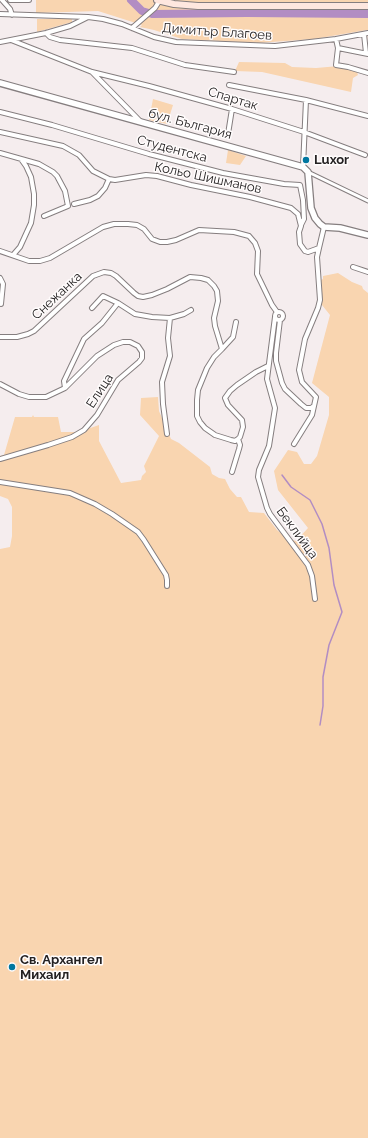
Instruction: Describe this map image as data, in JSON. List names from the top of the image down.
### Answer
{
  "streets": {
    "street": [
      "Димитър Благоев",
      "Спартак",
      "бул. България",
      "Студентска",
      "Кольо Шишманов",
      "Снежанка",
      "Елица",
      "Беклийца"
    ]
  },
  "crossings": [
    ["Студентска", "Кольо Шишманов"]
  ],
  "places": ["Luxor", "Св. Архангел Михаил"]
}
